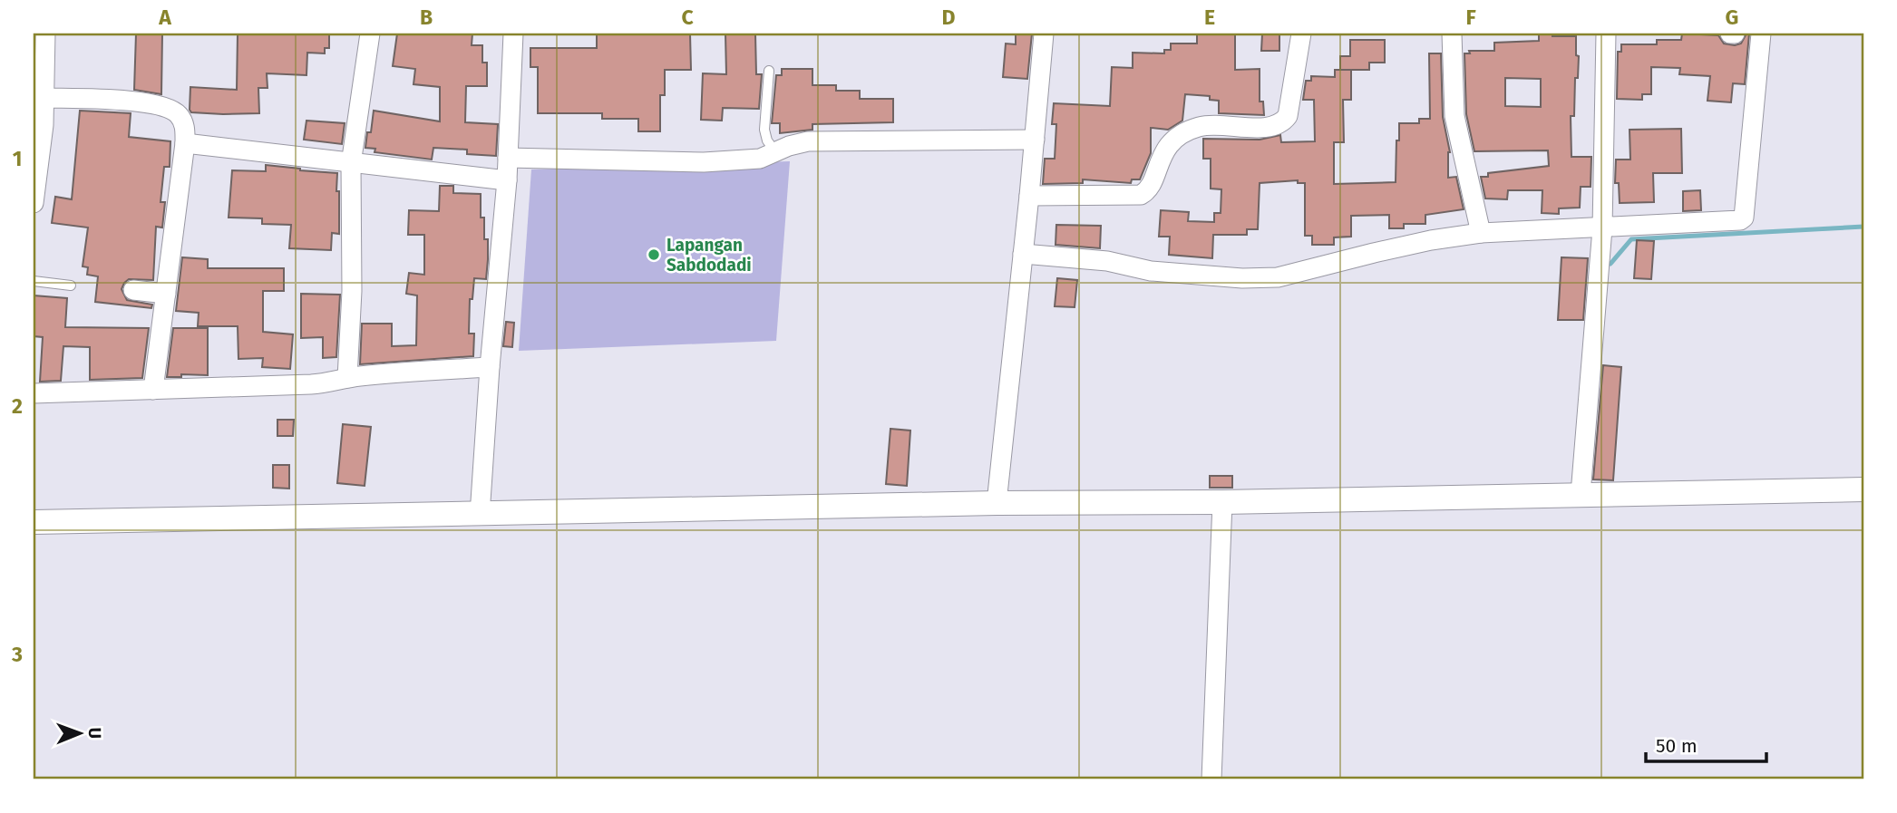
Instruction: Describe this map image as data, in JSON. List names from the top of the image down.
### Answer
{
  "places": ["Lapangan Sabdodadi"],
  "scale_bar": "50 m",
  "north": "right",
  "grid": {
    "columns": [
      "A",
      "B",
      "C",
      "D",
      "E",
      "F",
      "G"
    ],
    "rows": ["1", "2", "3"]
  }
}
